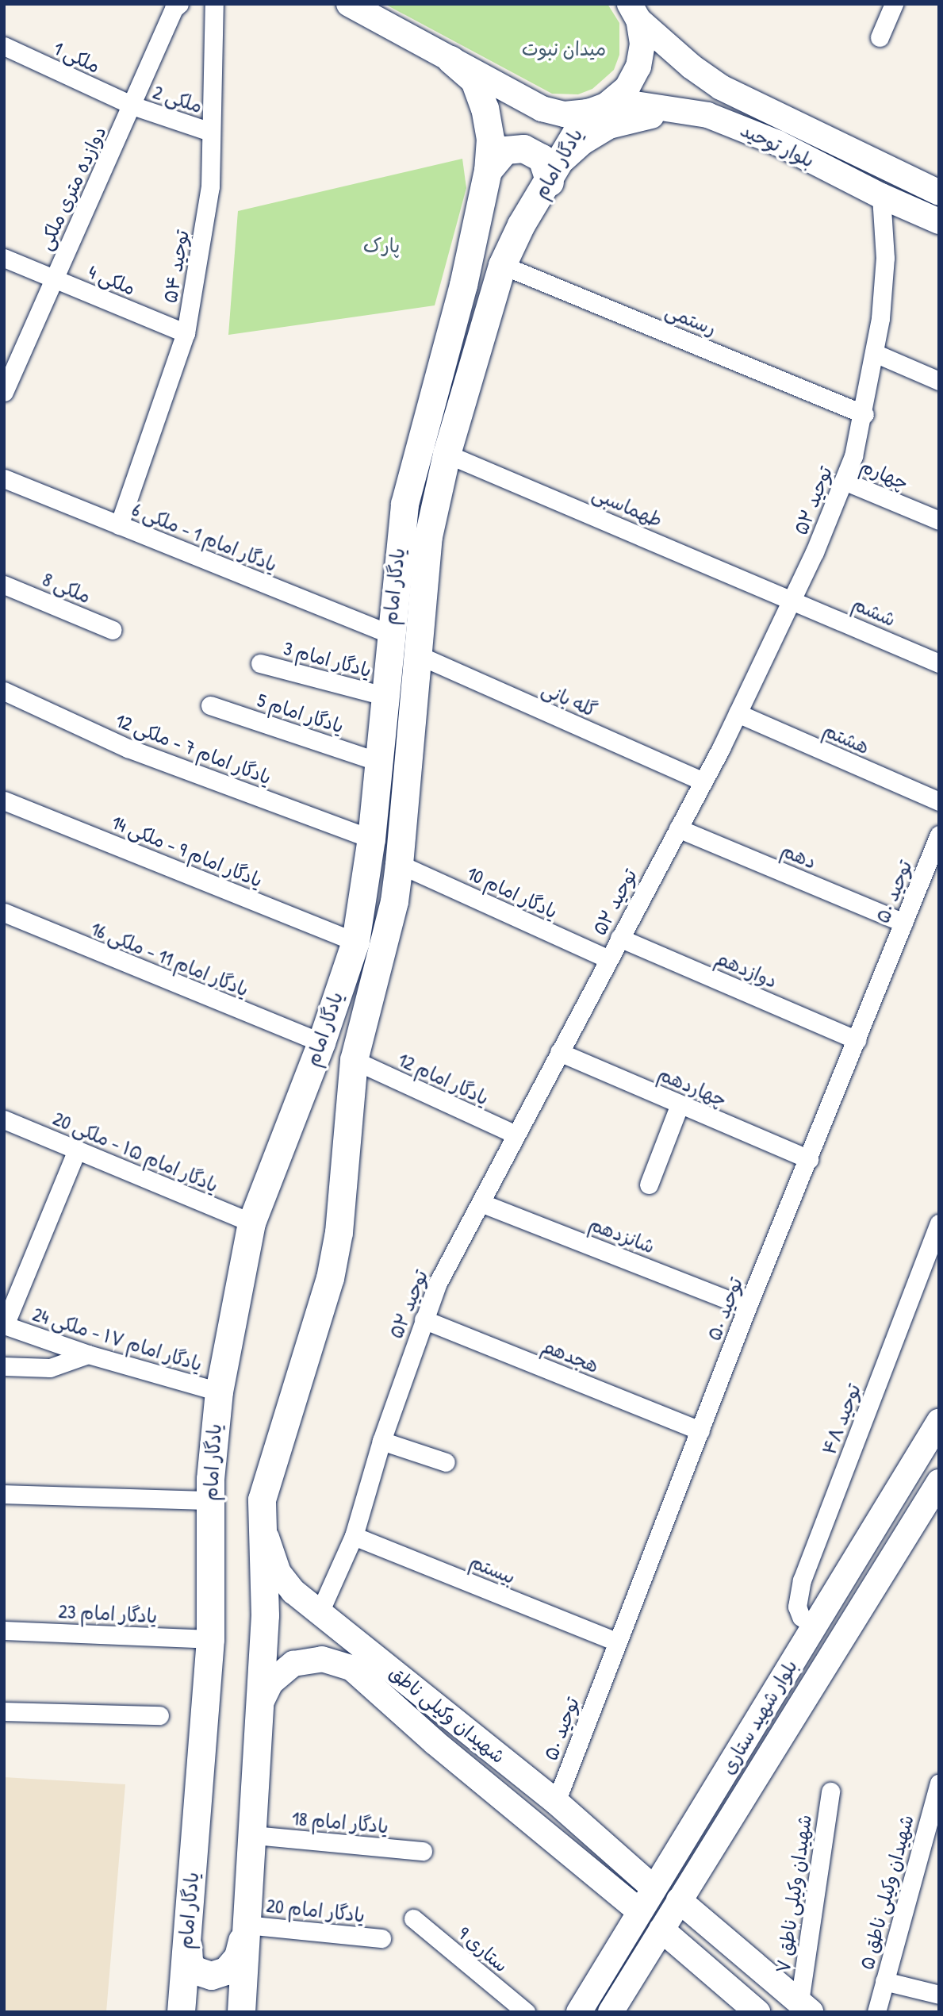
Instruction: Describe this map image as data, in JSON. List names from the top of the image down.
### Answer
{
  "streets": {
    "main road": [
      "بلوار توحید",
      "یادگار امام",
      "شهیدان وکیلی ناطق",
      "بلوار شهید ستاری"
    ],
    "street": [
      "ملکی 1",
      "ملکی 2",
      "دوازده متری ملکی",
      "توحید ۵۴",
      "ملکی 4",
      "رستمی",
      "چهارم",
      "توحید ۵۲",
      "طهماسبی",
      "یادگار امام 1 - ملکی 6",
      "ملکی 8",
      "ششم",
      "یادگار امام 3",
      "گله بانی",
      "یادگار امام 5",
      "هشتم",
      "یادگار امام 7 - ملکی 12",
      "یادگار امام 9 - ملکی 14",
      "دهم",
      "توحید ۵۰",
      "یادگار امام 10",
      "یادگار امام 11 - ملکی 16",
      "دوازدهم",
      "یادگار امام 12",
      "چهاردهم",
      "یادگار امام ۱۵ - ملکی 20",
      "شانزدهم",
      "یادگار امام ۱۷ - ملکی 24",
      "هجدهم",
      "توحید ۴۸",
      "بیستم",
      "یادگار امام 23",
      "یادگار امام 18",
      "شهیدان وکیلی ناطق ۵",
      "شهیدان وکیلی ناطق ۷",
      "یادگار امام 20",
      "ستاری 9"
    ]
  },
  "crossings": [
    ["ملکی 1", "ملکی 2"],
    ["ملکی 1", "دوازده متری ملکی"],
    ["ملکی 2", "دوازده متری ملکی"],
    ["ملکی 2", "توحید ۵۴"],
    ["بلوار توحید", "یادگار امام"],
    ["بلوار توحید", "توحید ۵۲"],
    ["یادگار امام", "رستمی"],
    ["یادگار امام", "طهماسبی"],
    ["یادگار امام", "یادگار امام 1 - ملکی 6"],
    ["یادگار امام", "یادگار امام 3"],
    ["یادگار امام", "گله بانی"],
    ["یادگار امام", "یادگار امام 5"],
    ["یادگار امام", "یادگار امام 7 - ملکی 12"],
    ["یادگار امام", "یادگار امام 9 - ملکی 14"],
    ["یادگار امام", "یادگار امام 10"],
    ["یادگار امام", "یادگار امام 11 - ملکی 16"],
    ["یادگار امام", "یادگار امام 12"],
    ["یادگار امام", "یادگار امام ۱۵ - ملکی 20"],
    ["یادگار امام", "یادگار امام ۱۷ - ملکی 24"],
    ["یادگار امام", "یادگار امام 23"],
    ["یادگار امام", "شهیدان وکیلی ناطق"],
    ["یادگار امام", "یادگار امام 18"],
    ["یادگار امام", "یادگار امام 20"],
    ["دوازده متری ملکی", "ملکی 4"],
    ["توحید ۵۴", "ملکی 4"],
    ["توحید ۵۴", "یادگار امام 1 - ملکی 6"],
    ["رستمی", "توحید ۵۲"],
    ["چهارم", "توحید ۵۲"],
    ["توحید ۵۲", "طهماسبی"],
    ["توحید ۵۲", "ششم"],
    ["توحید ۵۲", "گله بانی"],
    ["توحید ۵۲", "هشتم"],
    ["توحید ۵۲", "دهم"],
    ["توحید ۵۲", "یادگار امام 10"],
    ["توحید ۵۲", "دوازدهم"],
    ["توحید ۵۲", "یادگار امام 12"],
    ["توحید ۵۲", "چهاردهم"],
    ["توحید ۵۲", "شانزدهم"],
    ["توحید ۵۲", "هجدهم"],
    ["توحید ۵۲", "بیستم"],
    ["توحید ۵۲", "شهیدان وکیلی ناطق"],
    ["طهماسبی", "ششم"],
    ["دهم", "توحید ۵۰"],
    ["توحید ۵۰", "دوازدهم"],
    ["توحید ۵۰", "چهاردهم"],
    ["توحید ۵۰", "شانزدهم"],
    ["توحید ۵۰", "هجدهم"],
    ["توحید ۵۰", "بیستم"],
    ["توحید ۵۰", "شهیدان وکیلی ناطق"],
    ["توحید ۴۸", "بلوار شهید ستاری"],
    ["شهیدان وکیلی ناطق", "بلوار شهید ستاری"]
  ],
  "parks": ["میدان نبوت", "پارک"]
}
